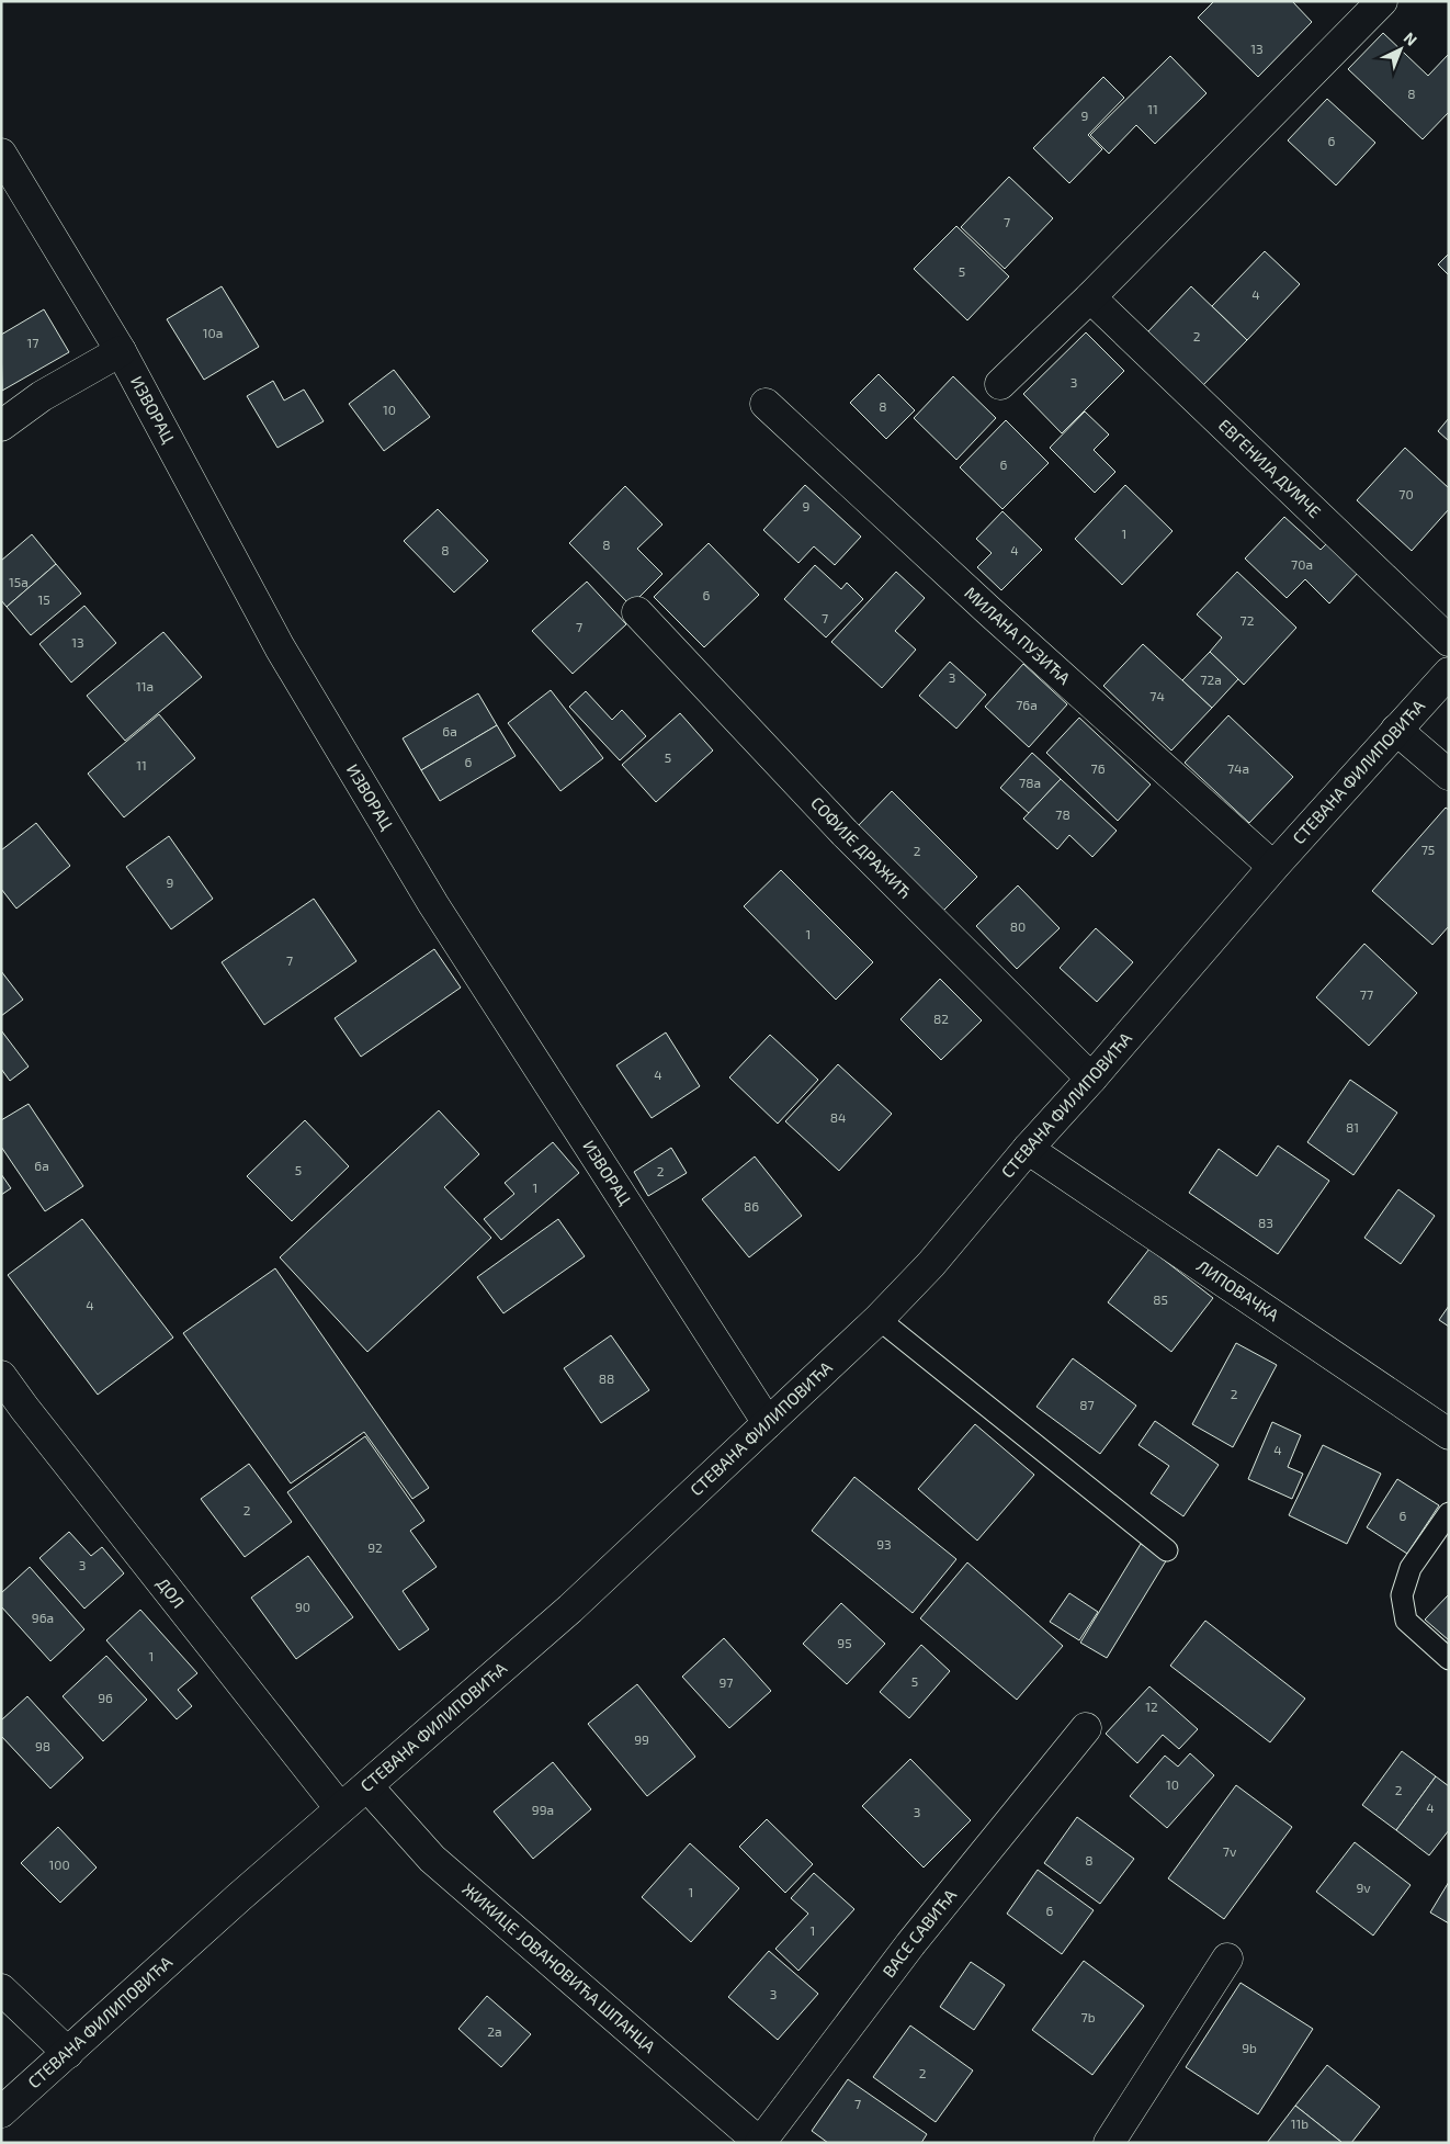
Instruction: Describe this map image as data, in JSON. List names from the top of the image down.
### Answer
{
  "streets": {
    "street": [
      "ИЗВОРАЦ",
      "ЕВГЕНИЈА ДУМЧЕ",
      "МИЛАНА ПУЗИЋА",
      "СТЕВАНА ФИЛИПОВИЋА",
      "СОФИЈЕ ДРАЖИЋ",
      "ЛИПОВАЧКА",
      "ДОЛ",
      "ВАСЕ САВИЋА",
      "ЖИКИЦЕ ЈОВАНОВИЋА ШПАНЦА"
    ]
  },
  "crossings": [
    ["ИЗВОРАЦ", "СТЕВАНА ФИЛИПОВИЋА"],
    ["МИЛАНА ПУЗИЋА", "СТЕВАНА ФИЛИПОВИЋА"],
    ["СТЕВАНА ФИЛИПОВИЋА", "СОФИЈЕ ДРАЖИЋ"],
    ["СТЕВАНА ФИЛИПОВИЋА", "ЛИПОВАЧКА"],
    ["СТЕВАНА ФИЛИПОВИЋА", "ДОЛ"],
    ["СТЕВАНА ФИЛИПОВИЋА", "ЖИКИЦЕ ЈОВАНОВИЋА ШПАНЦА"],
    ["ВАСЕ САВИЋА", "ЖИКИЦЕ ЈОВАНОВИЋА ШПАНЦА"]
  ],
  "house_numbers": [
    "13",
    "8",
    "11",
    "9",
    "6",
    "7",
    "5",
    "4",
    "10a",
    "2",
    "17",
    "3",
    "8",
    "10",
    "6",
    "70",
    "9",
    "1",
    "8",
    "8",
    "4",
    "70a",
    "15a",
    "6",
    "15",
    "7",
    "72",
    "7",
    "13",
    "3",
    "72a",
    "11a",
    "74",
    "76a",
    "6a",
    "5",
    "6",
    "11",
    "76",
    "74a",
    "78a",
    "78",
    "75",
    "2",
    "9",
    "80",
    "1",
    "7",
    "77",
    "82",
    "4",
    "84",
    "81",
    "6a",
    "5",
    "2",
    "1",
    "86",
    "83",
    "85",
    "4",
    "88",
    "2",
    "87",
    "4",
    "2",
    "6",
    "93",
    "92",
    "3",
    "90",
    "96a",
    "95",
    "1",
    "5",
    "97",
    "96",
    "12",
    "99",
    "98",
    "10",
    "2",
    "4",
    "99a",
    "3",
    "7v",
    "8",
    "100",
    "9v",
    "1",
    "6",
    "1",
    "3",
    "7b",
    "2a",
    "9b",
    "2",
    "7",
    "11b"
  ],
  "north": "top right"
}
